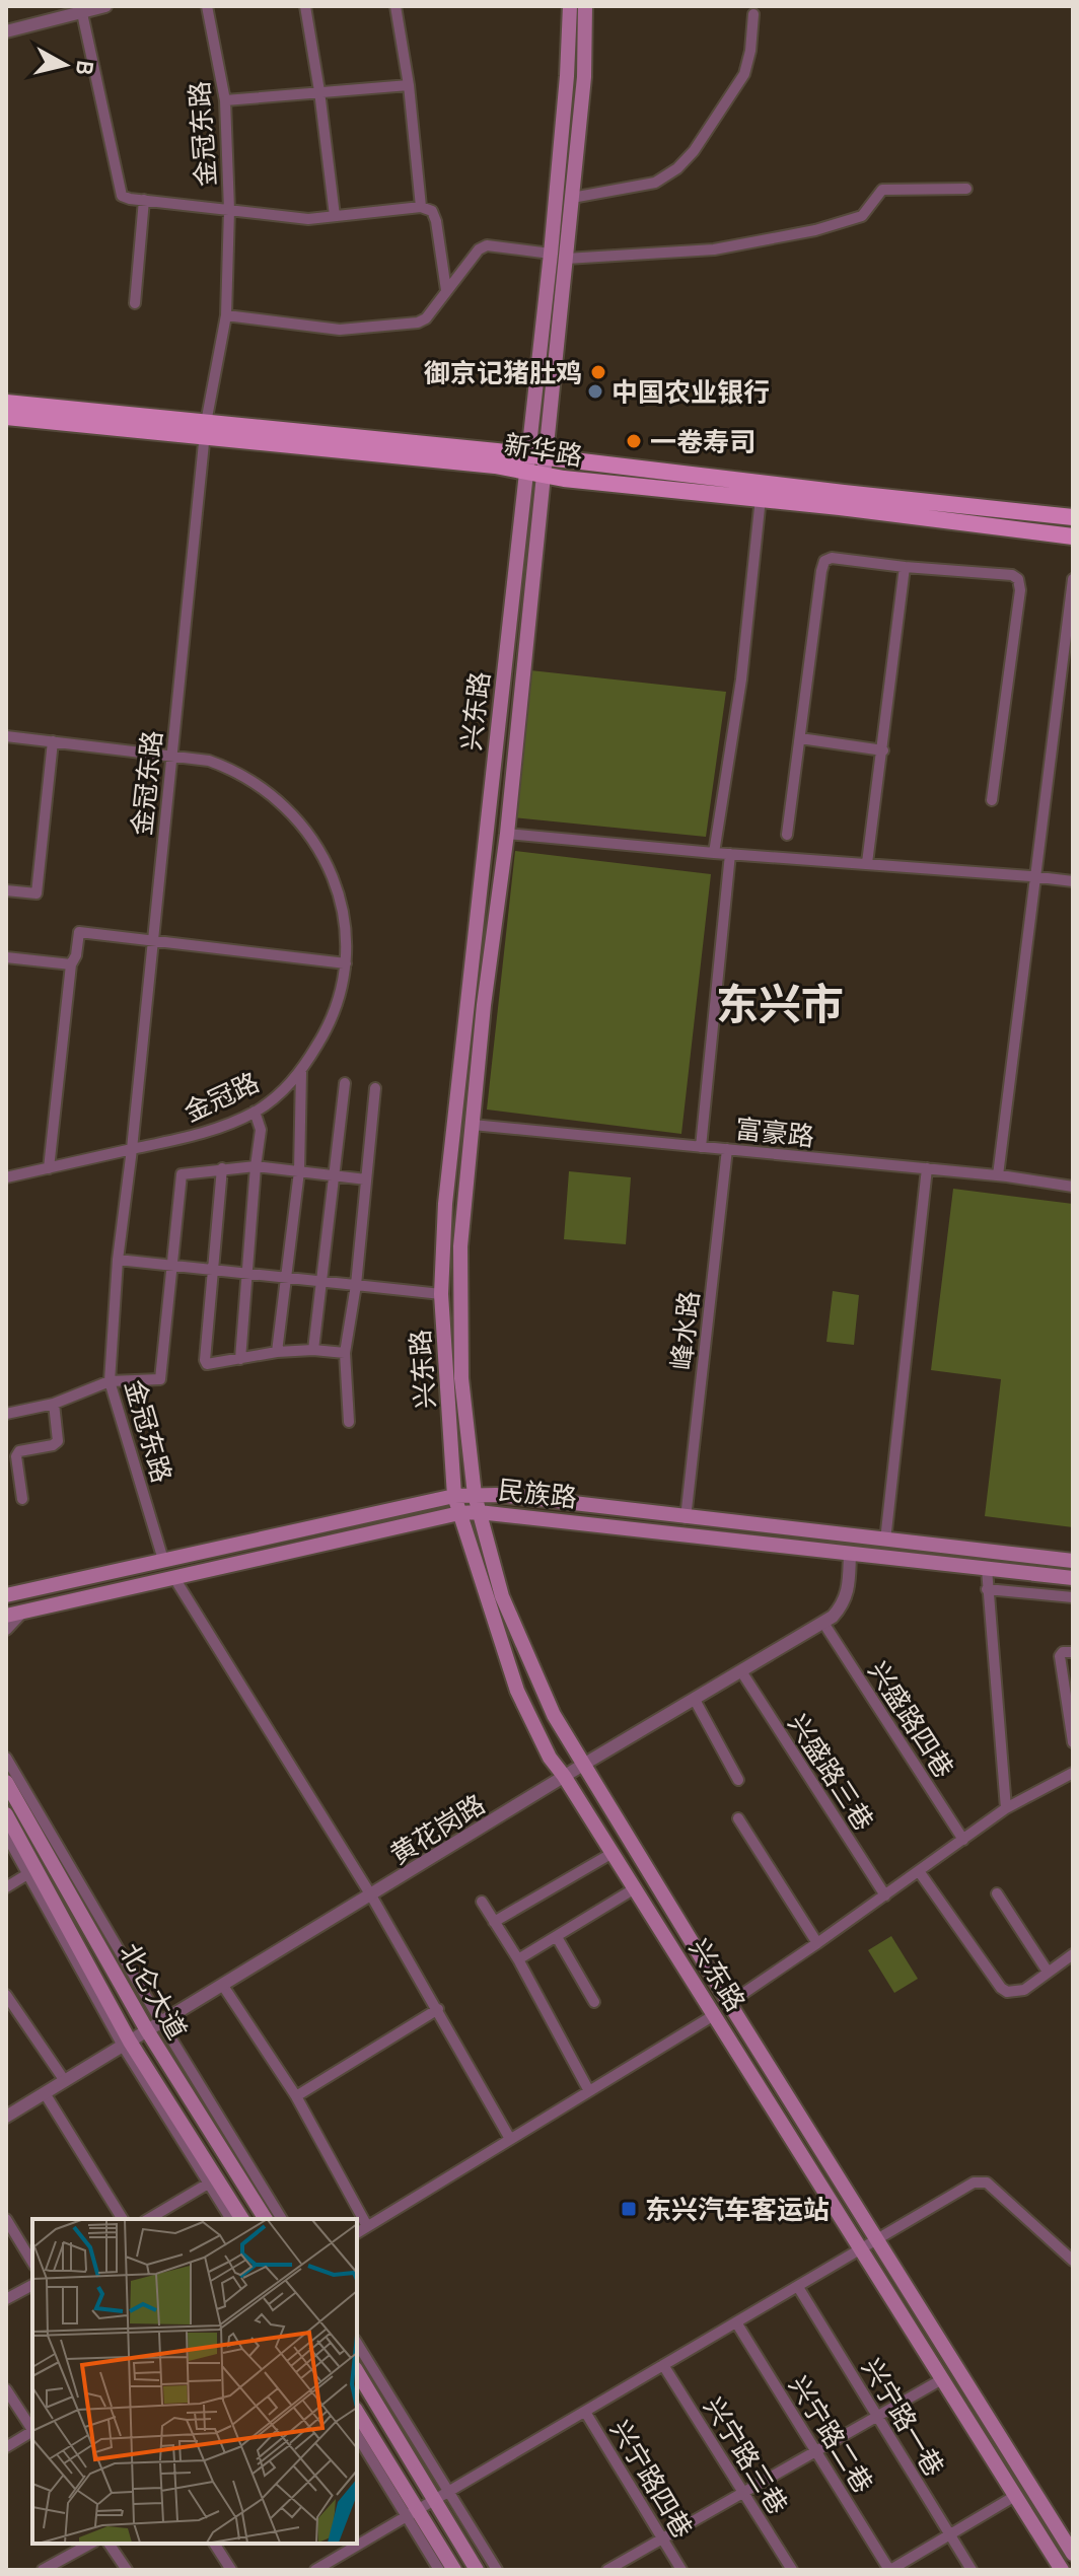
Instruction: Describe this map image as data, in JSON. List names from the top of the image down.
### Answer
{
  "streets": {
    "main road": [
      "新华路",
      "兴东路",
      "民族路",
      "北仑大道"
    ],
    "street": [
      "金冠东路",
      "金冠路",
      "富豪路",
      "峰水路",
      "兴盛路四巷",
      "兴盛路三巷",
      "黄花岗路",
      "兴宁路一巷",
      "兴宁路二巷",
      "兴宁路三巷",
      "兴宁路四巷"
    ]
  },
  "crossings": [
    ["金冠东路", "新华路"],
    ["金冠东路", "金冠路"],
    ["金冠东路", "民族路"],
    ["新华路", "兴东路"],
    ["兴东路", "富豪路"],
    ["兴东路", "民族路"],
    ["兴东路", "黄花岗路"],
    ["富豪路", "峰水路"],
    ["峰水路", "民族路"],
    ["民族路", "黄花岗路"],
    ["兴盛路四巷", "黄花岗路"],
    ["兴盛路三巷", "黄花岗路"],
    ["黄花岗路", "北仑大道"]
  ],
  "districts": ["东兴市"],
  "places": {
    "other": ["御京记猪肚鸡", "中国农业银行", "一卷寿司"],
    "transit": ["东兴汽车客运站"]
  },
  "north": "right"
}
